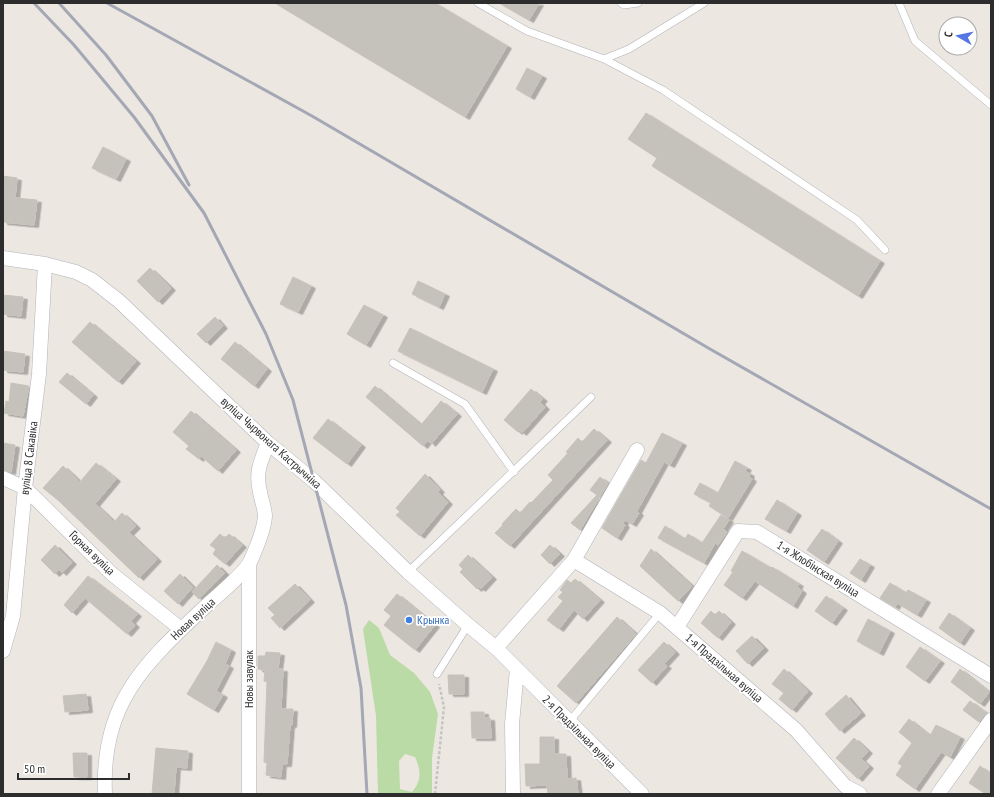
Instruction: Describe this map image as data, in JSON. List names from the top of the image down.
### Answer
{
  "streets": {
    "street": [
      "вуліца Чырвонага Кастрычніка",
      "вуліца 8 Сакавіка",
      "Горная вуліца",
      "1-я Жлобінская вуліца",
      "Новая вуліца",
      "1-я Прадзільная вуліца",
      "Новы завулак",
      "2-я Прадзільная вуліца"
    ]
  },
  "crossings": [
    ["вуліца Чырвонага Кастрычніка", "вуліца 8 Сакавіка"],
    ["вуліца Чырвонага Кастрычніка", "Новая вуліца"],
    ["вуліца Чырвонага Кастрычніка", "2-я Прадзільная вуліца"],
    ["вуліца 8 Сакавіка", "Горная вуліца"],
    ["Горная вуліца", "Новая вуліца"],
    ["1-я Жлобінская вуліца", "1-я Прадзільная вуліца"],
    ["Новая вуліца", "Новы завулак"]
  ],
  "places": ["Крынка"],
  "scale_bar": "50 m",
  "north": "left"
}
